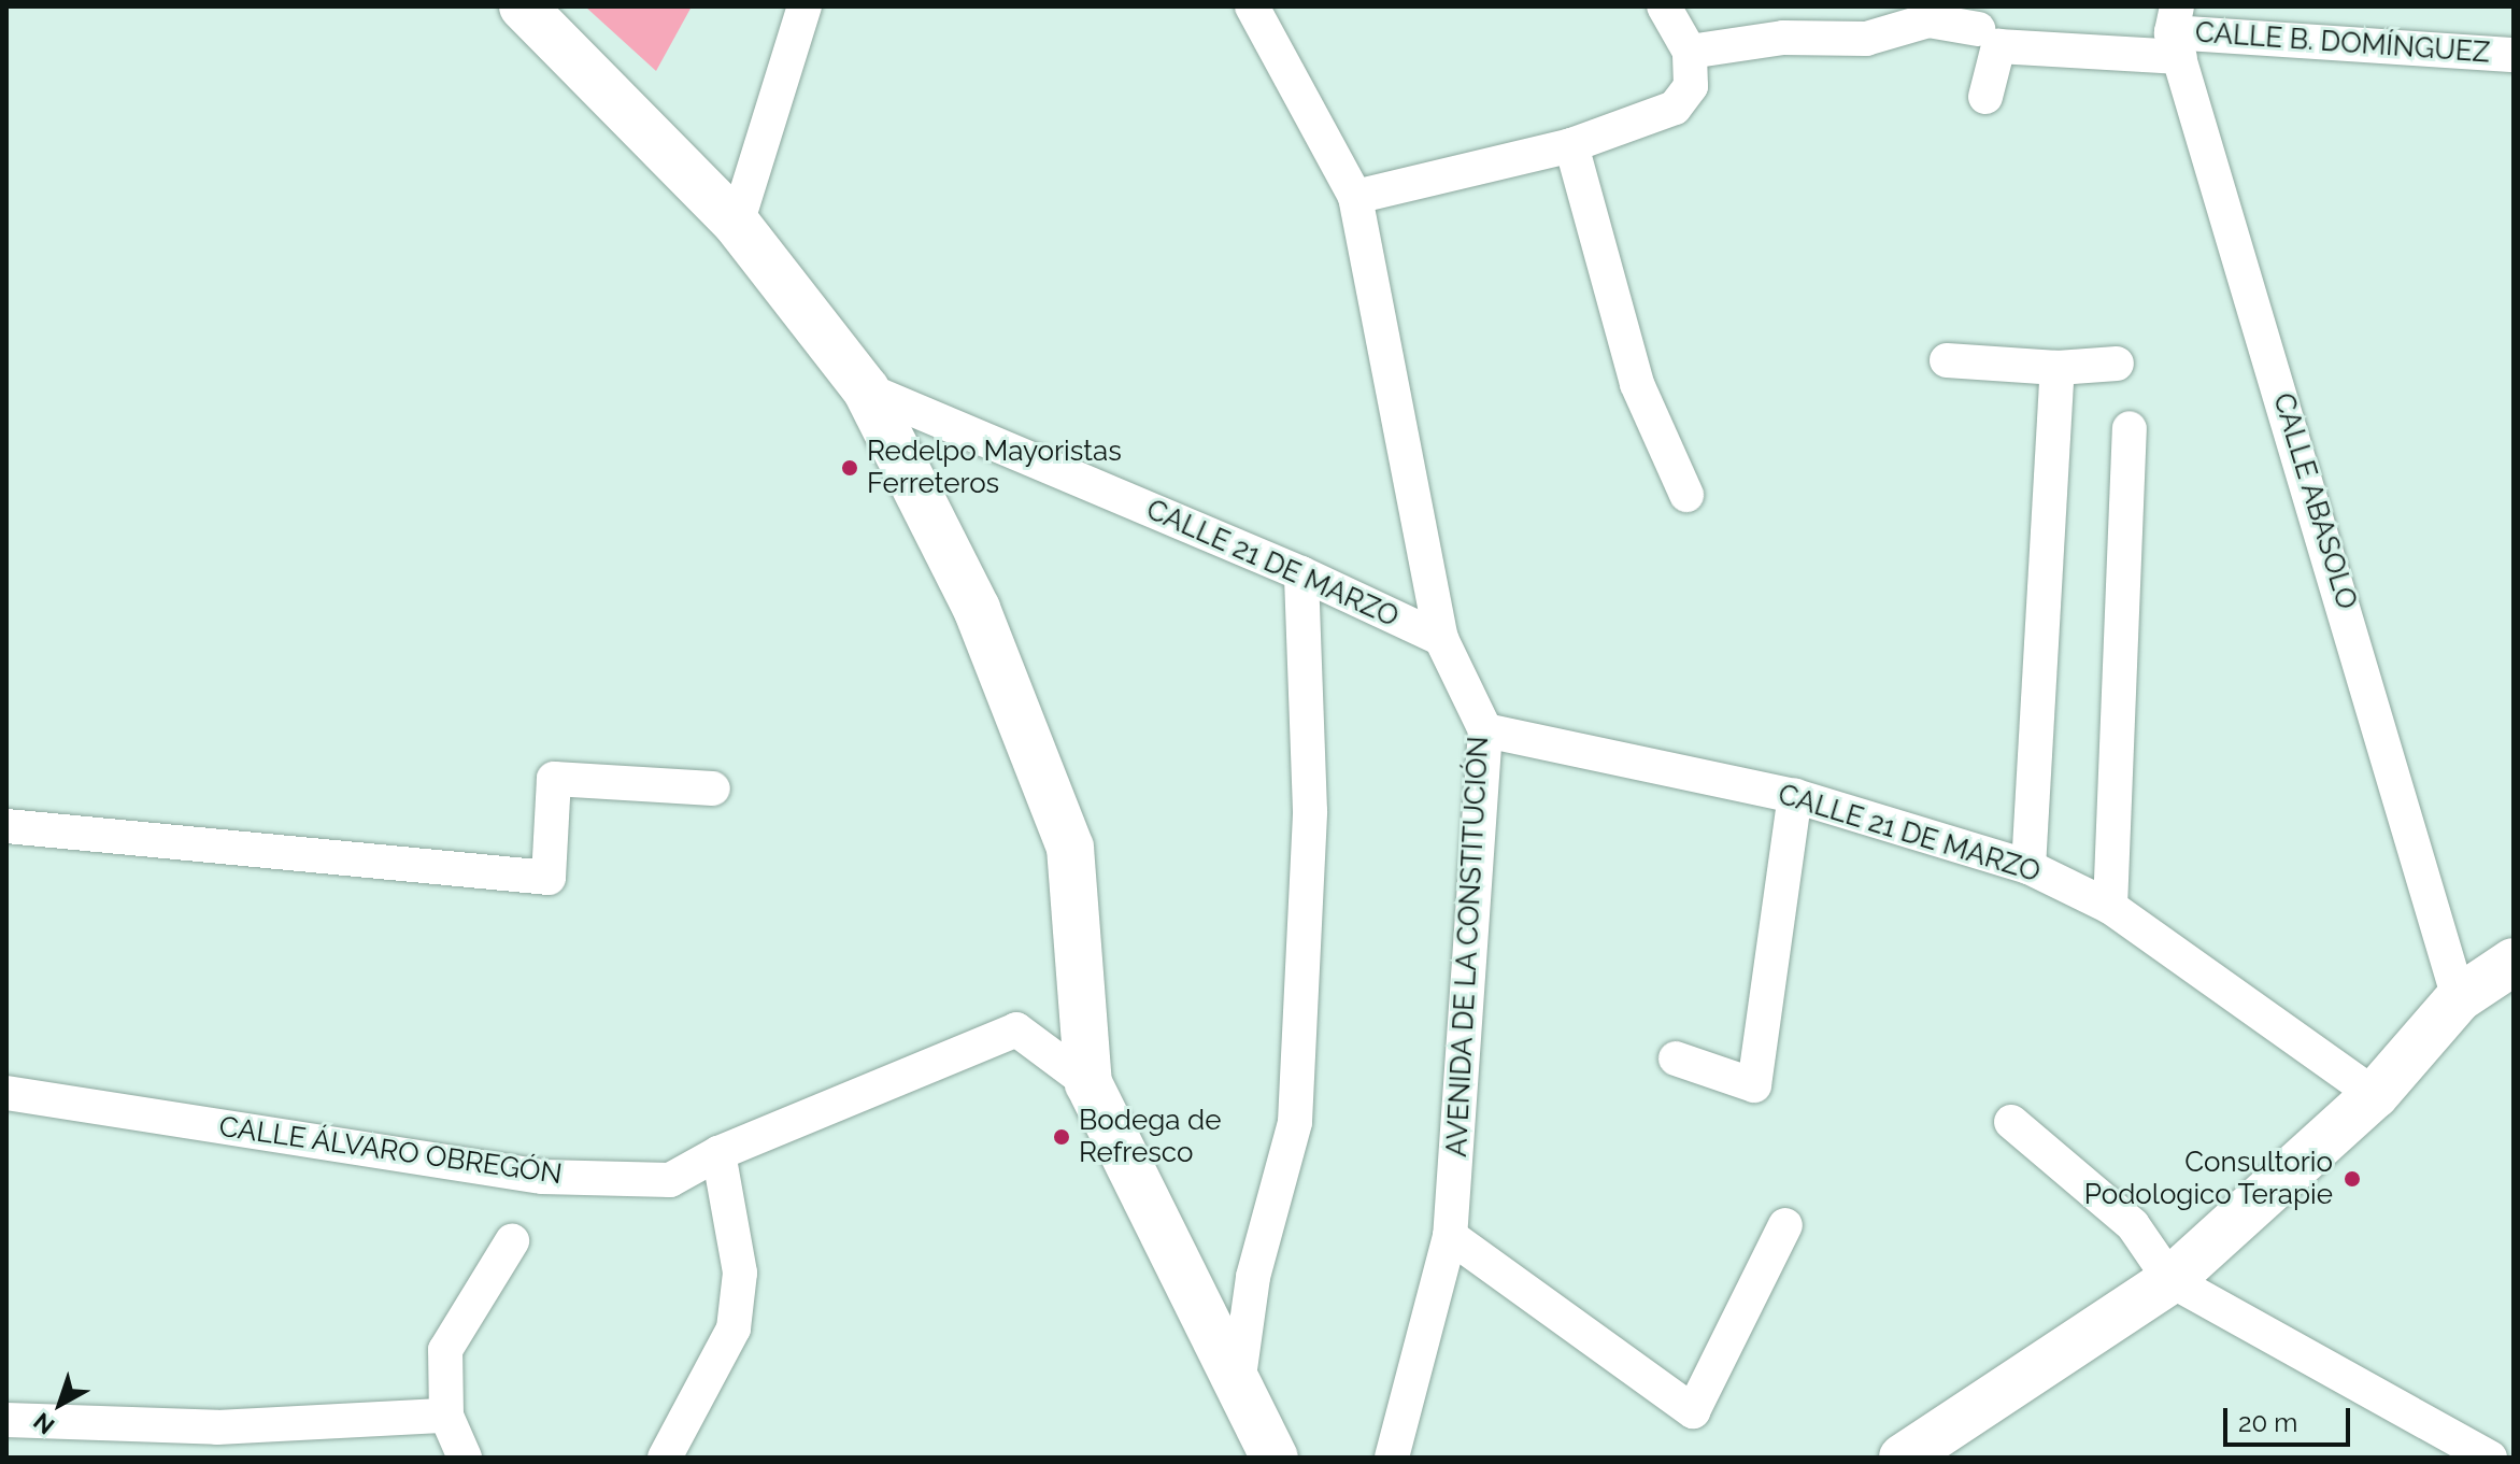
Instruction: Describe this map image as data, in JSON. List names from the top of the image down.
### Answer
{
  "streets": {
    "street": [
      "CALLE B. DOMÍNGUEZ",
      "CALLE ABASOLO",
      "CALLE 21 DE MARZO",
      "AVENIDA DE LA CONSTITUCIÓN",
      "CALLE ÁLVARO OBREGÓN"
    ]
  },
  "crossings": [
    ["CALLE B. DOMÍNGUEZ", "CALLE ABASOLO"],
    ["CALLE 21 DE MARZO", "AVENIDA DE LA CONSTITUCIÓN"]
  ],
  "places": ["Redelpo Mayoristas Ferreteros", "Bodega de Refresco", "Consultorio Podologico Terapie"],
  "scale_bar": "20 m",
  "north": "bottom left"
}
